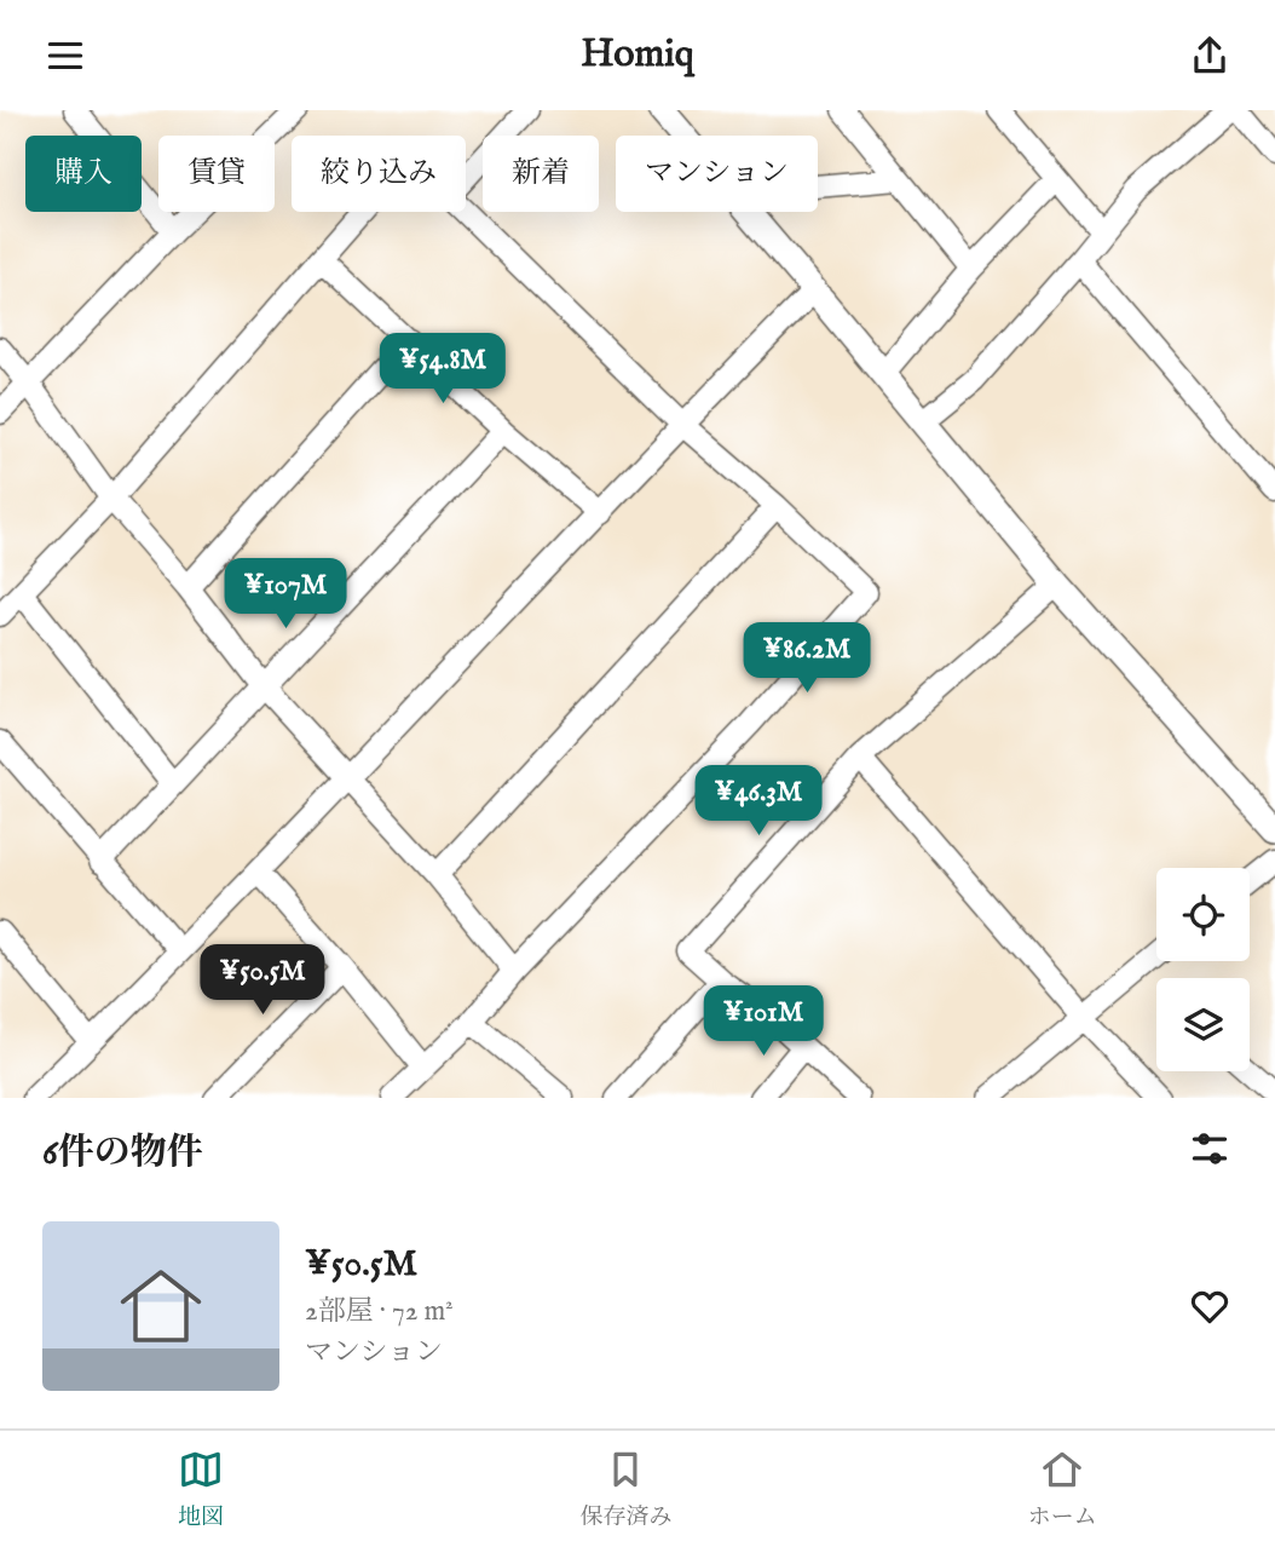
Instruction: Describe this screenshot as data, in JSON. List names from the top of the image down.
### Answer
{
  "page": {
    "header": "Homiq",
    "chip": [
      "購入",
      "賃貸",
      "絞り込み",
      "新着",
      "マンション"
    ],
    "price": [
      "¥54.8M",
      "¥107M",
      "¥86.2M",
      "¥46.3M",
      "¥50.5M",
      "¥101M"
    ],
    "heading": "6件の物件",
    "list": [
      {
        "name": "¥50.5M",
        "note": "2部屋 · 72 m² · マンション"
      }
    ],
    "tabs": ["地図", "保存済み", "ホーム"]
  }
}
